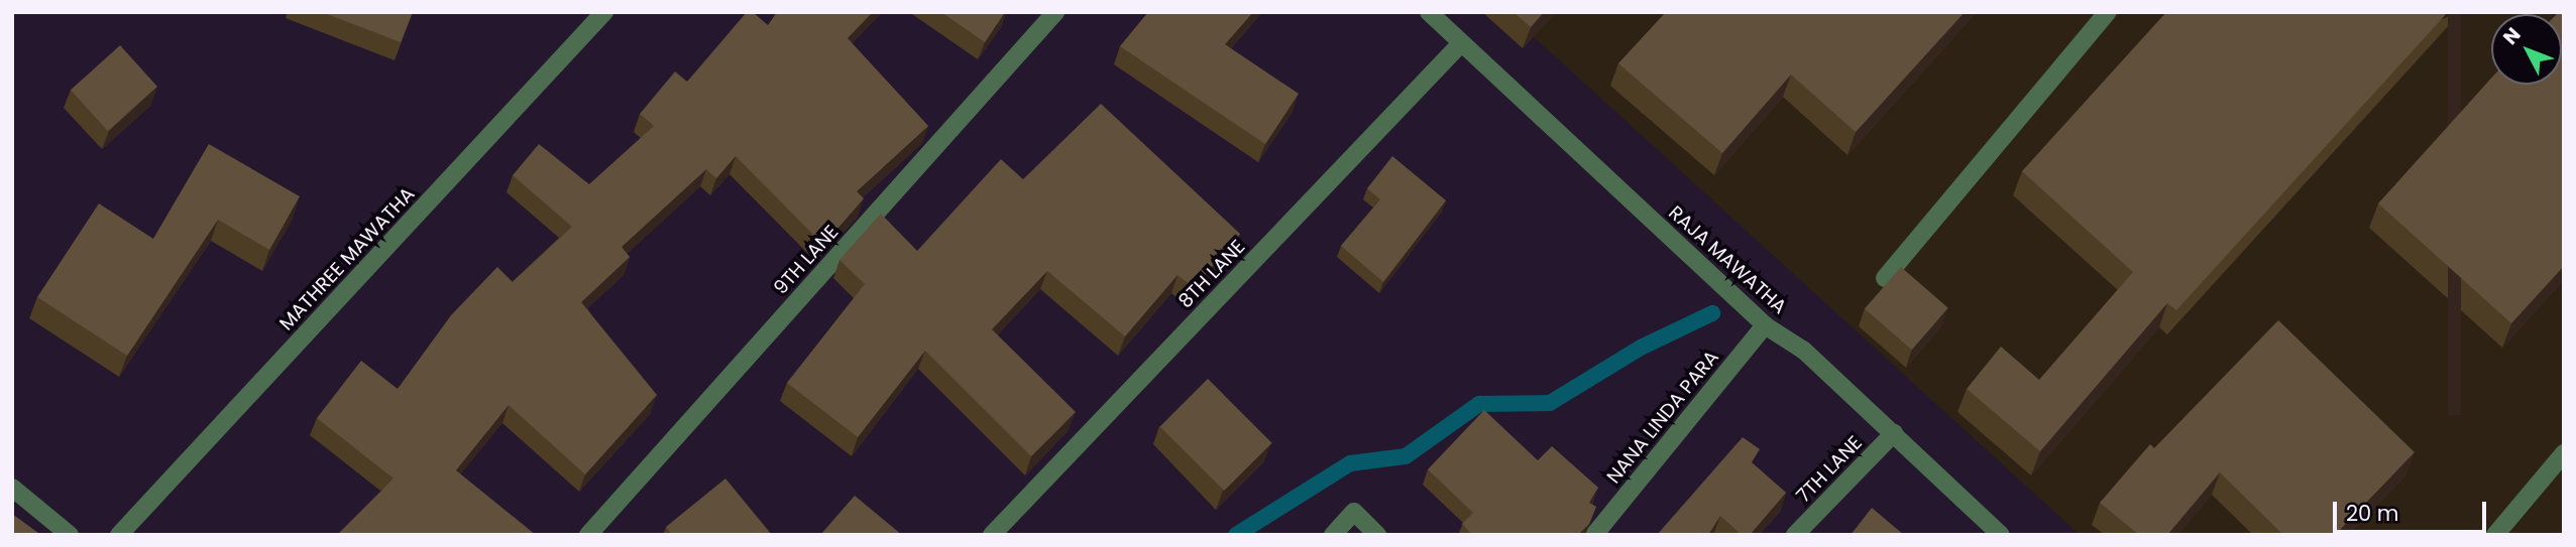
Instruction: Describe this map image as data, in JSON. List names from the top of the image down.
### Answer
{
  "streets": {
    "street": [
      "MATHREE MAWATHA",
      "9TH LANE",
      "RAJA MAWATHA",
      "8TH LANE",
      "NANA LINDA PARA",
      "7TH LANE"
    ]
  },
  "crossings": [
    ["RAJA MAWATHA", "8TH LANE"],
    ["RAJA MAWATHA", "NANA LINDA PARA"],
    ["RAJA MAWATHA", "7TH LANE"]
  ],
  "scale_bar": "20 m",
  "north": "top left"
}
